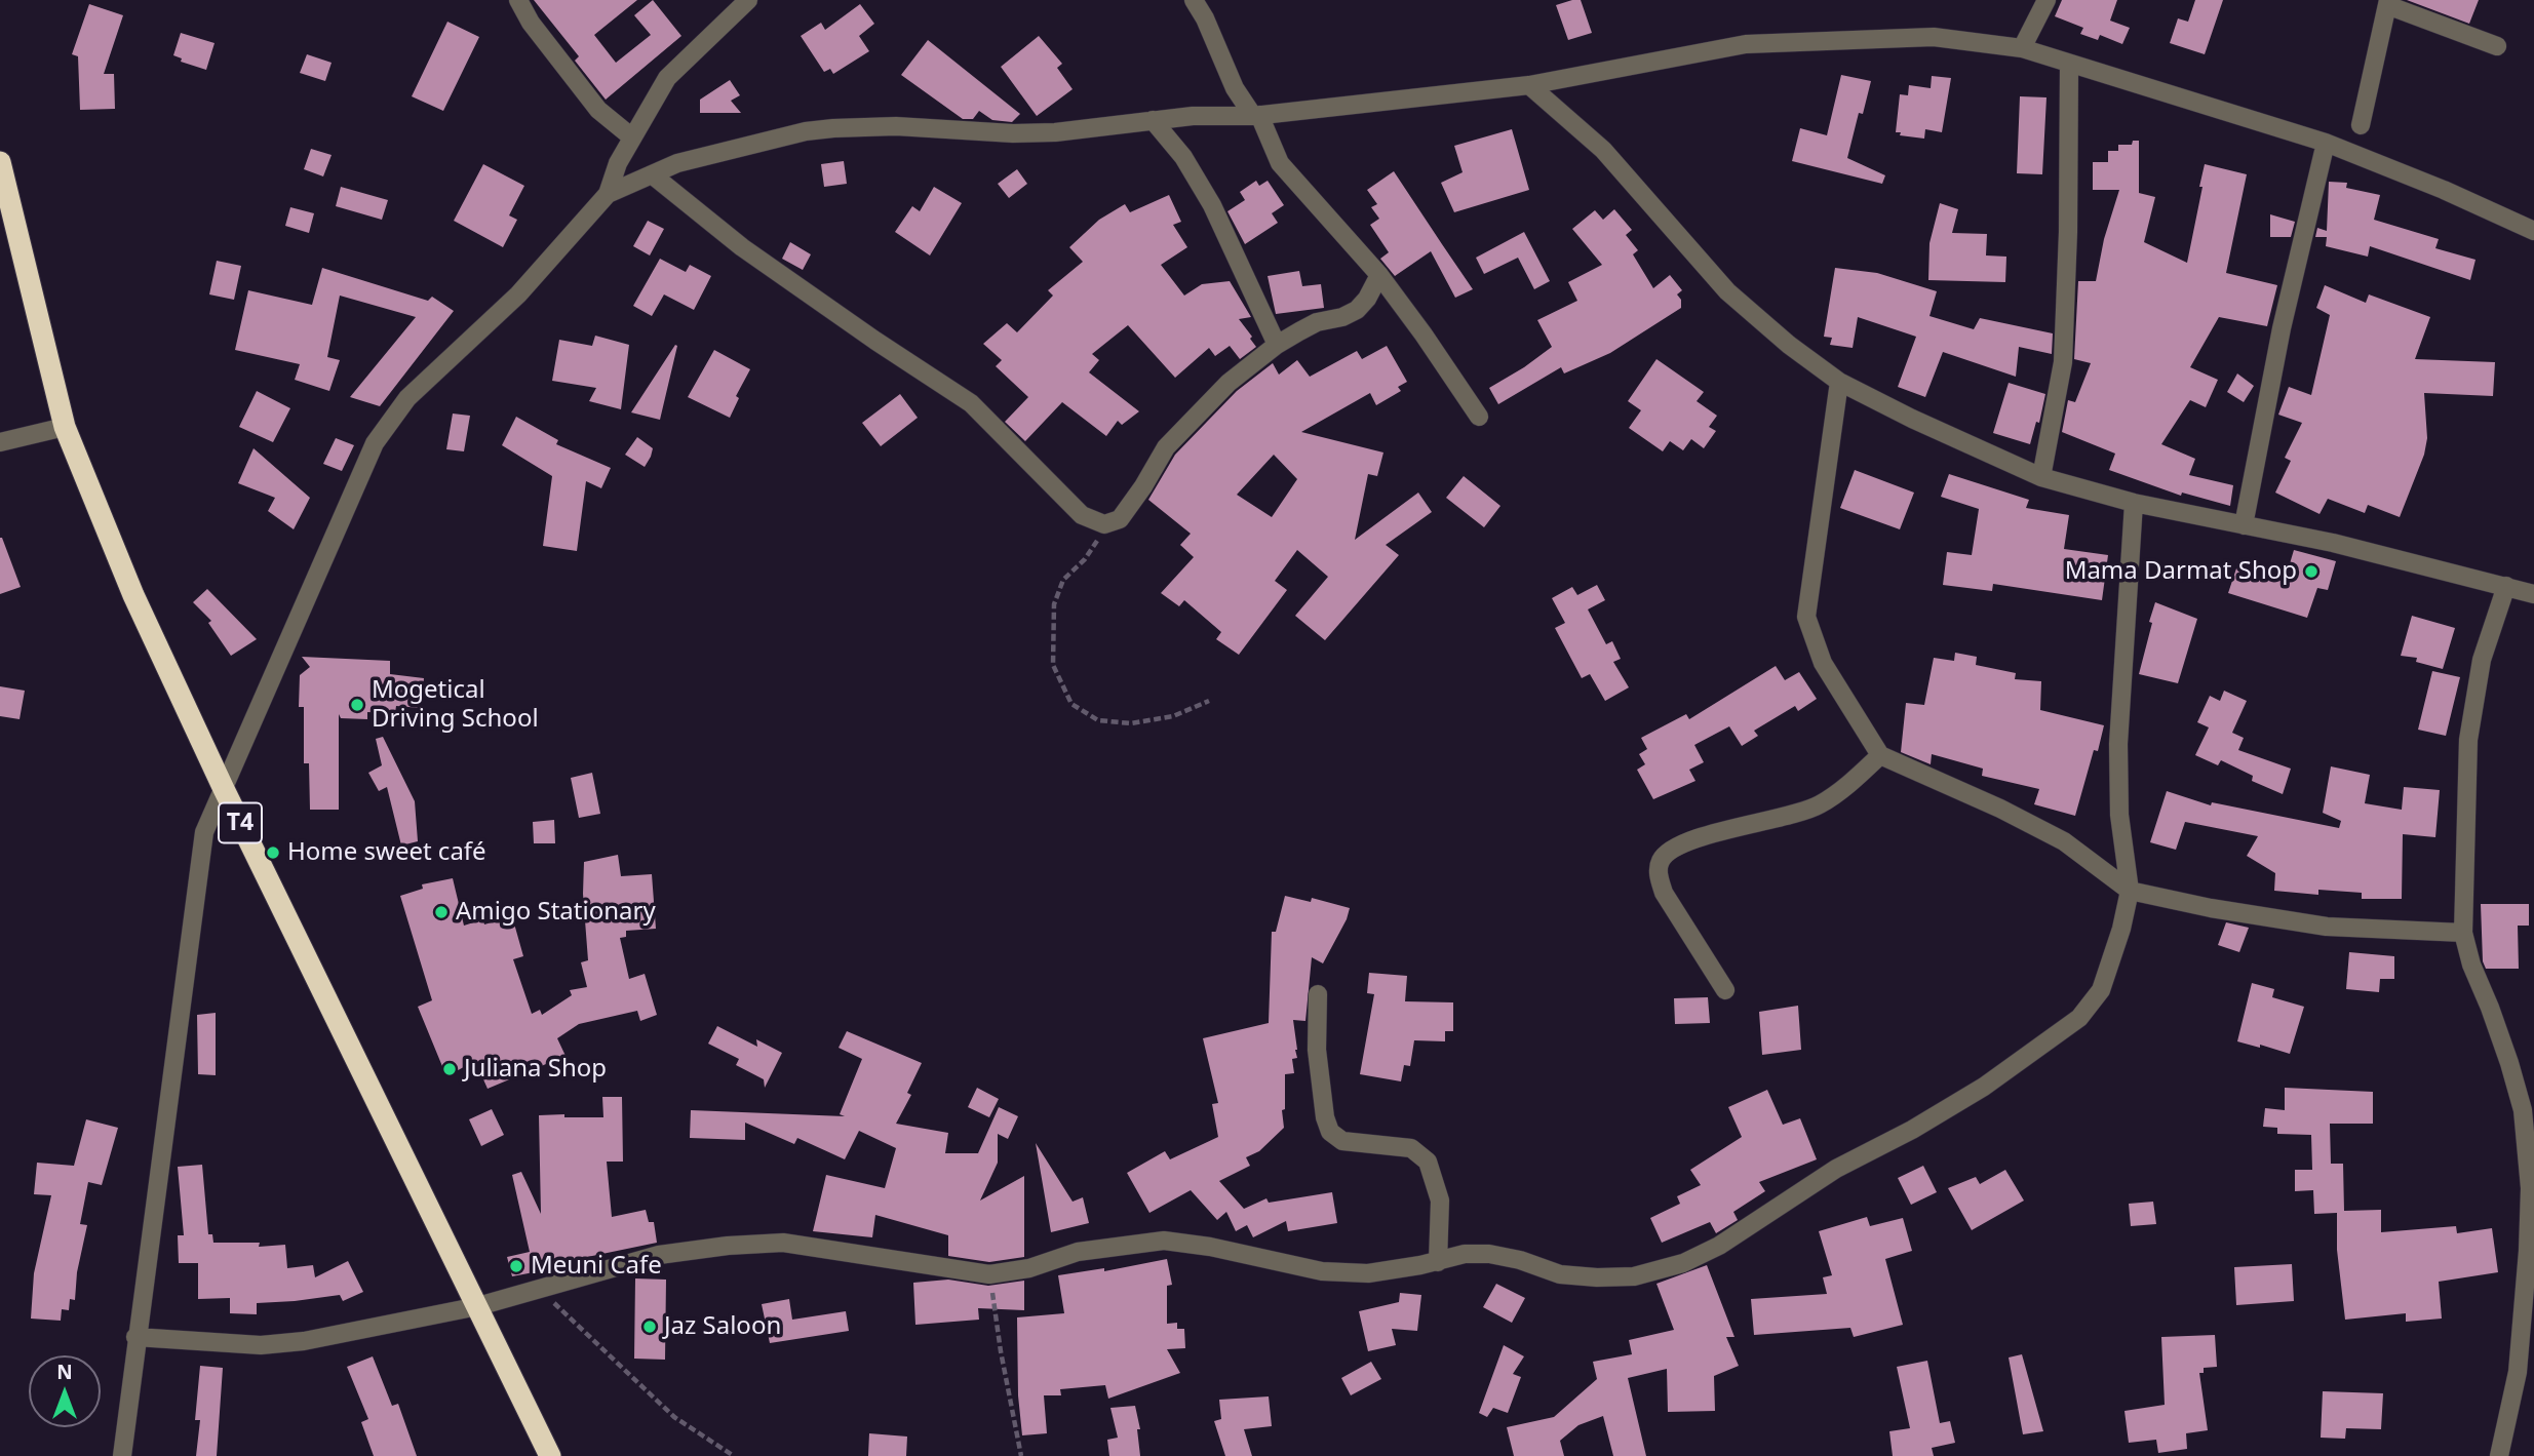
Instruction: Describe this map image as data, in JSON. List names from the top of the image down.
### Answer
{
  "streets": {
    "highway": ["T4"]
  },
  "places": [
    "Mama Darmat Shop",
    "Mogetical Driving School",
    "Home sweet café",
    "Amigo Stationary",
    "Juliana Shop",
    "Meuni Cafe",
    "Jaz Saloon"
  ],
  "north": "top"
}
